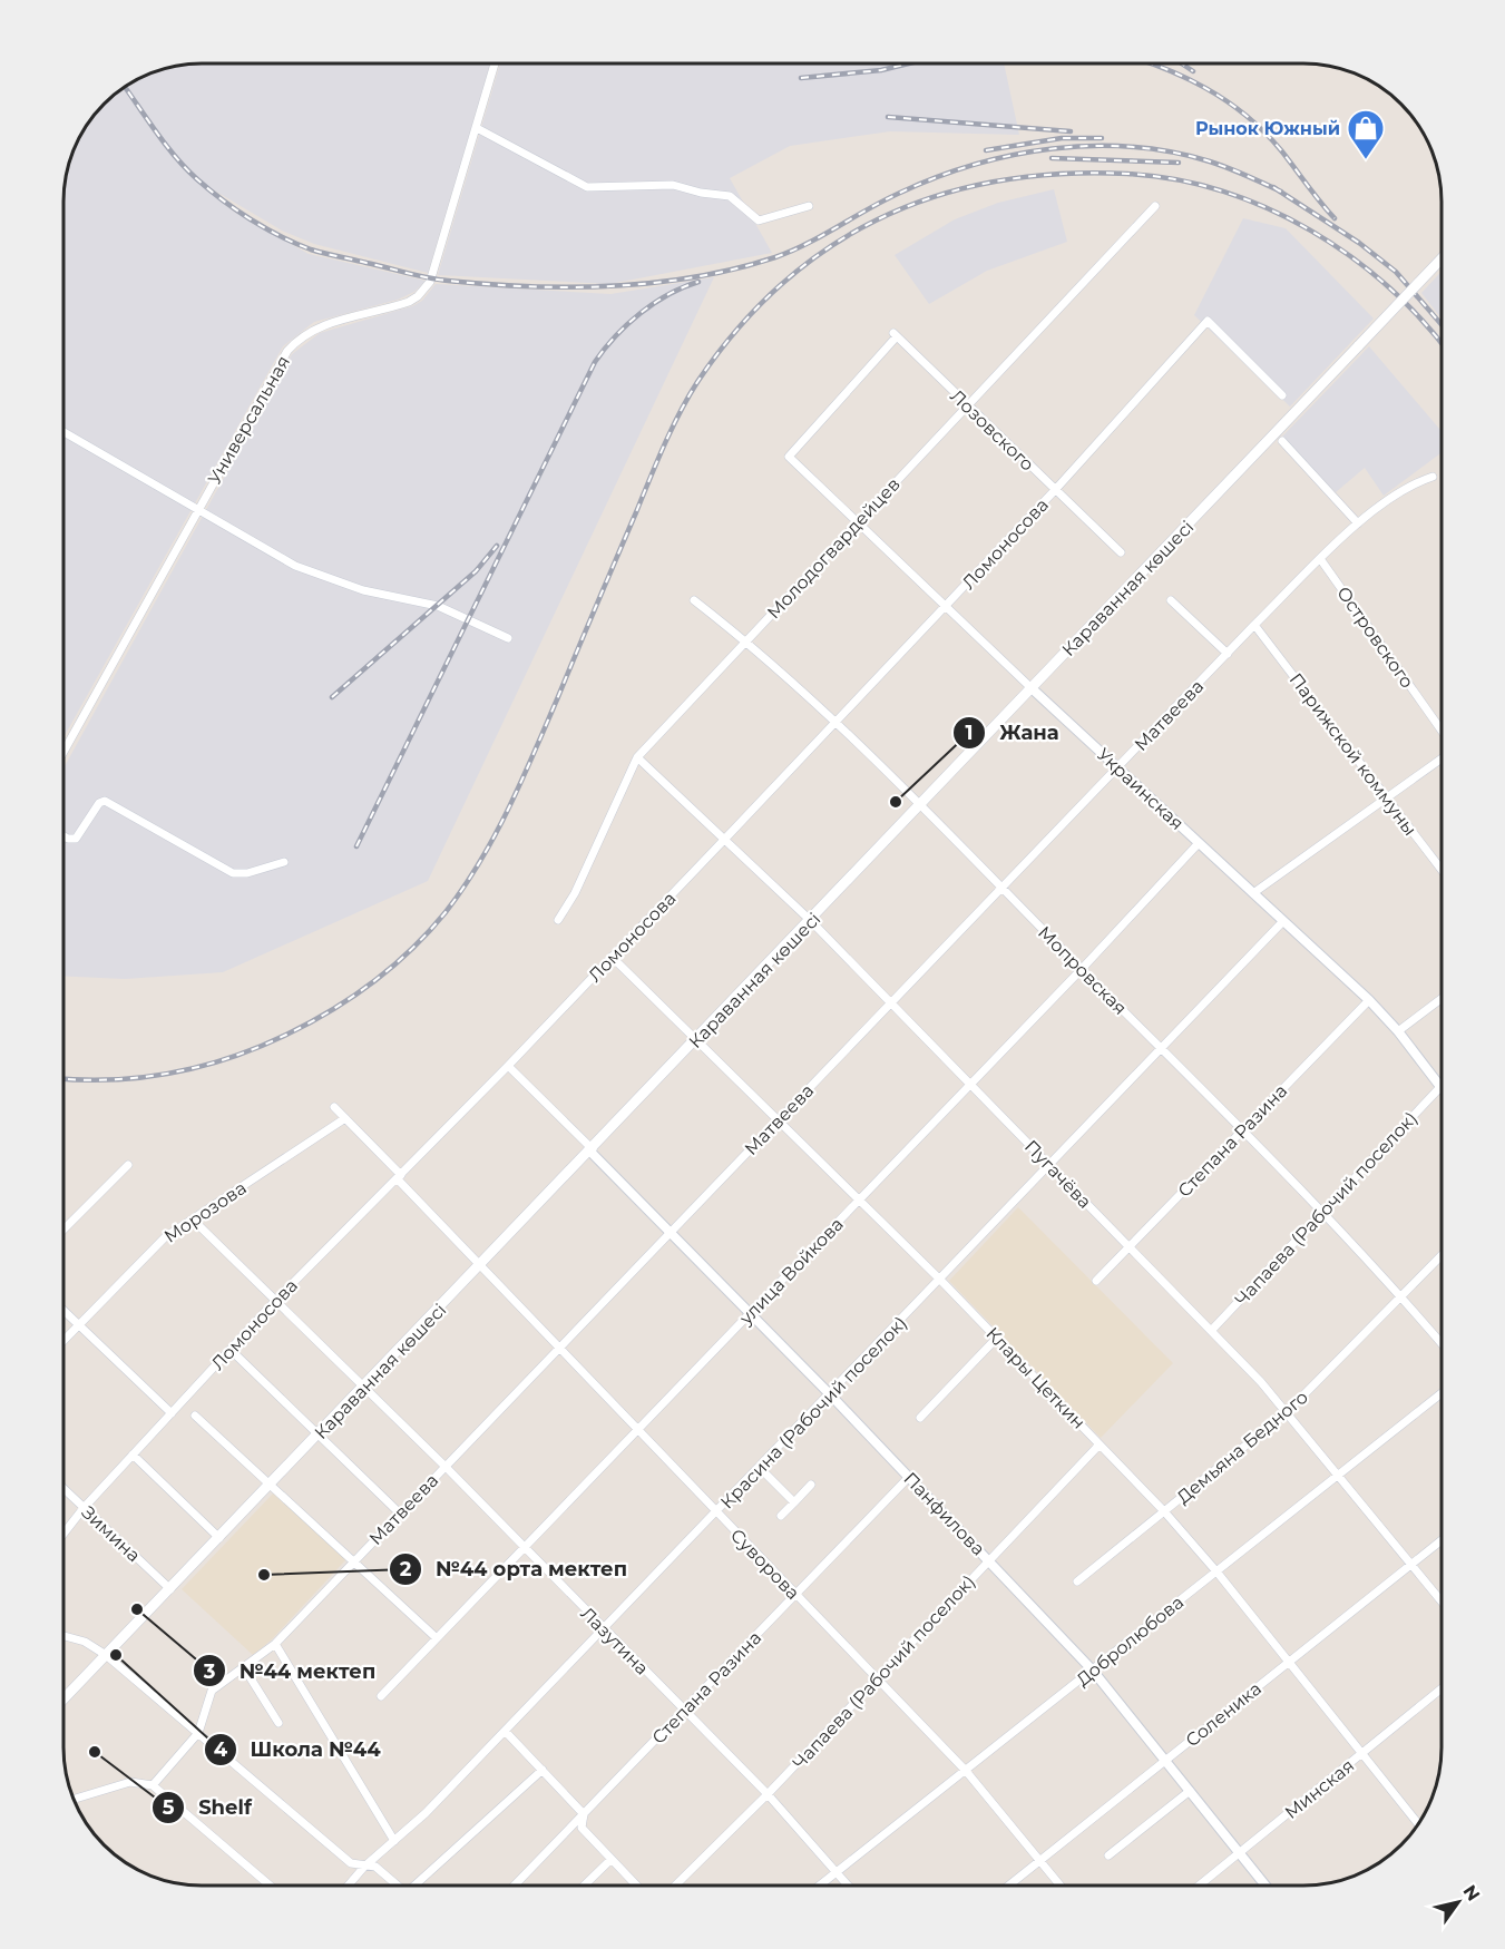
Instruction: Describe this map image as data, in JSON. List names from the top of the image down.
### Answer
{
  "streets": {
    "main road": ["Караванная көшесі"],
    "street": [
      "Универсальная",
      "Лозовского",
      "Ломоносова",
      "Молодогвардейцев",
      "Островского",
      "Матвеева",
      "Парижской коммуны",
      "Украинская",
      "Мопровская",
      "Степана Разина",
      "Пугачёва",
      "Чапаева (Рабочий поселок)",
      "Морозова",
      "улица Войкова",
      "Клары Цеткин",
      "Красина (Рабочий поселок)",
      "Демьяна Бедного",
      "Панфилова",
      "Зимина",
      "Суворова",
      "Лазутина",
      "Добролюбова",
      "Соленика",
      "Минская"
    ]
  },
  "crossings": [
    ["Лозовского", "Ломоносова"],
    ["Лозовского", "Молодогвардейцев"],
    ["Лозовского", "Украинская"],
    ["Ломоносова", "Украинская"],
    ["Ломоносова", "Мопровская"],
    ["Ломоносова", "Пугачёва"],
    ["Ломоносова", "Клары Цеткин"],
    ["Ломоносова", "Панфилова"],
    ["Ломоносова", "Зимина"],
    ["Ломоносова", "Суворова"],
    ["Ломоносова", "Лазутина"],
    ["Молодогвардейцев", "Украинская"],
    ["Молодогвардейцев", "Мопровская"],
    ["Молодогвардейцев", "Пугачёва"],
    ["Караванная көшесі", "Украинская"],
    ["Караванная көшесі", "Мопровская"],
    ["Караванная көшесі", "Пугачёва"],
    ["Караванная көшесі", "Клары Цеткин"],
    ["Караванная көшесі", "Панфилова"],
    ["Караванная көшесі", "Зимина"],
    ["Караванная көшесі", "Суворова"],
    ["Караванная көшесі", "Лазутина"],
    ["Островского", "Матвеева"],
    ["Матвеева", "Парижской коммуны"],
    ["Матвеева", "Украинская"],
    ["Матвеева", "Мопровская"],
    ["Матвеева", "Пугачёва"],
    ["Матвеева", "Клары Цеткин"],
    ["Матвеева", "Панфилова"],
    ["Матвеева", "Суворова"],
    ["Матвеева", "Лазутина"],
    ["Украинская", "Степана Разина"],
    ["Украинская", "Чапаева (Рабочий поселок)"],
    ["Украинская", "улица Войкова"],
    ["Украинская", "Красина (Рабочий поселок)"],
    ["Мопровская", "Степана Разина"],
    ["Мопровская", "Чапаева (Рабочий поселок)"],
    ["Мопровская", "улица Войкова"],
    ["Мопровская", "Красина (Рабочий поселок)"],
    ["Мопровская", "Демьяна Бедного"],
    ["Степана Разина", "Пугачёва"],
    ["Степана Разина", "Панфилова"],
    ["Степана Разина", "Суворова"],
    ["Степана Разина", "Лазутина"],
    ["Пугачёва", "Чапаева (Рабочий поселок)"],
    ["Пугачёва", "улица Войкова"],
    ["Пугачёва", "Красина (Рабочий поселок)"],
    ["Пугачёва", "Демьяна Бедного"],
    ["Пугачёва", "Добролюбова"],
    ["Пугачёва", "Соленика"],
    ["Чапаева (Рабочий поселок)", "Клары Цеткин"],
    ["Чапаева (Рабочий поселок)", "Панфилова"],
    ["Чапаева (Рабочий поселок)", "Суворова"],
    ["Чапаева (Рабочий поселок)", "Лазутина"],
    ["Морозова", "Суворова"],
    ["Морозова", "Лазутина"],
    ["улица Войкова", "Клары Цеткин"],
    ["улица Войкова", "Панфилова"],
    ["улица Войкова", "Суворова"],
    ["улица Войкова", "Лазутина"],
    ["Клары Цеткин", "Красина (Рабочий поселок)"],
    ["Клары Цеткин", "Демьяна Бедного"],
    ["Клары Цеткин", "Добролюбова"],
    ["Клары Цеткин", "Соленика"],
    ["Клары Цеткин", "Минская"],
    ["Красина (Рабочий поселок)", "Панфилова"],
    ["Красина (Рабочий поселок)", "Суворова"],
    ["Красина (Рабочий поселок)", "Лазутина"],
    ["Панфилова", "Добролюбова"],
    ["Панфилова", "Соленика"],
    ["Панфилова", "Минская"],
    ["Суворова", "Добролюбова"],
    ["Суворова", "Соленика"],
    ["Лазутина", "Добролюбова"]
  ],
  "places": {
    "shop": ["Рынок Южный"],
    "other": [
      "Жана",
      "№44 орта мектеп",
      "№44 мектеп",
      "Школа №44",
      "Shelf"
    ]
  },
  "north": "top right"
}
